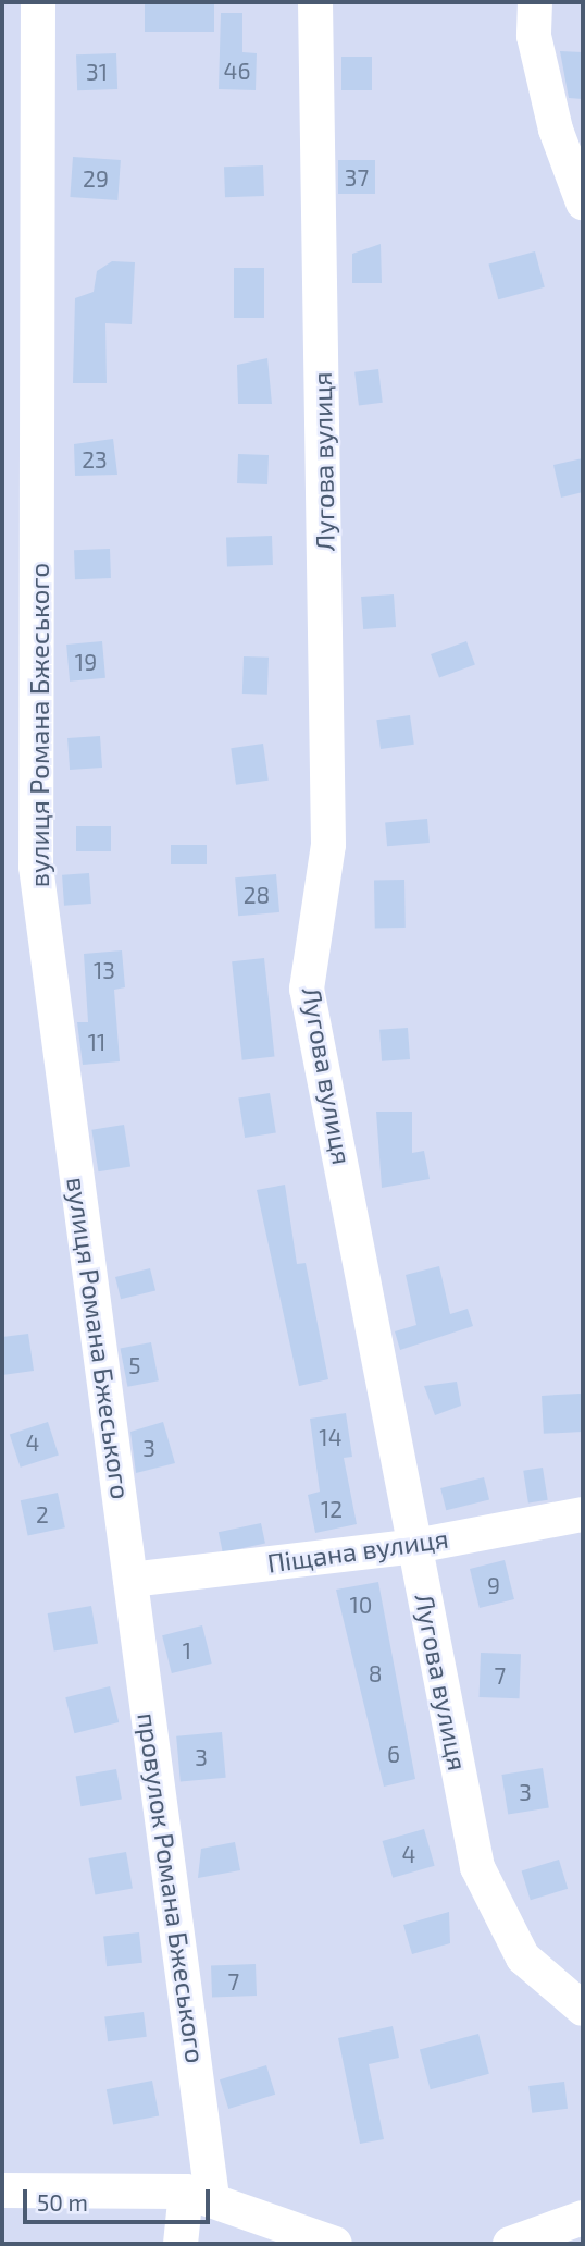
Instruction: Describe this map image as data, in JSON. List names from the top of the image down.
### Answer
{
  "streets": {
    "street": [
      "Лугова вулиця",
      "вулиця Романа Бжеського",
      "Піщана вулиця",
      "провулок Романа Бжеського"
    ]
  },
  "crossings": [
    ["Лугова вулиця", "Піщана вулиця"],
    ["вулиця Романа Бжеського", "Піщана вулиця"],
    ["вулиця Романа Бжеського", "провулок Романа Бжеського"],
    ["Піщана вулиця", "провулок Романа Бжеського"]
  ],
  "house_numbers": [
    "46",
    "31",
    "37",
    "29",
    "23",
    "19",
    "28",
    "13",
    "11",
    "5",
    "14",
    "4",
    "3",
    "12",
    "2",
    "9",
    "10",
    "1",
    "8",
    "7",
    "6",
    "3",
    "3",
    "4",
    "7"
  ],
  "scale_bar": "50 m"
}
